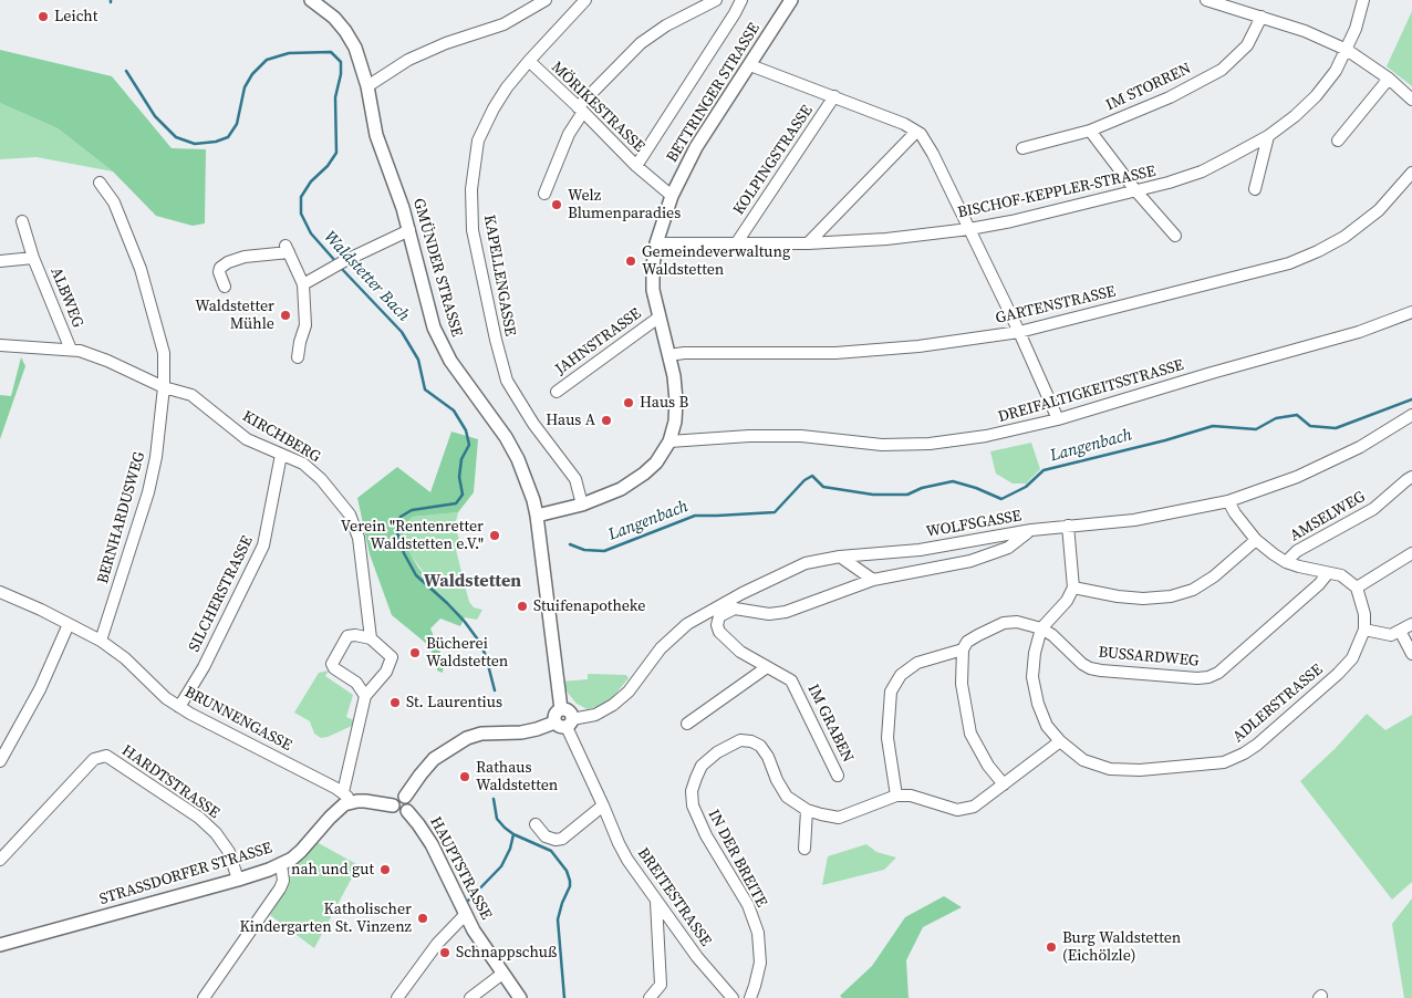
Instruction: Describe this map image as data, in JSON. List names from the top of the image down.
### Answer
{
  "streets": {
    "street": [
      "IM STORREN",
      "BETTRINGER STRASSE",
      "MÖRIKESTRASSE",
      "KOLPINGSTRASSE",
      "BISCHOF-KEPPLER-STRASSE",
      "GMÜNDER STRASSE",
      "KAPELLENGASSE",
      "ALBWEG",
      "GARTENSTRASSE",
      "JAHNSTRASSE",
      "DREIFALTIGKEITSSTRASSE",
      "KIRCHBERG",
      "AMSELWEG",
      "BERNHARDUSWEG",
      "WOLFSGASSE",
      "SILCHERSTRASSE",
      "BUSSARDWEG",
      "ADLERSTRASSE",
      "BRUNNENGASSE",
      "IM GRABEN",
      "HARDTSTRASSE",
      "IN DER BREITE",
      "HAUPTSTRASSE",
      "STRASSDORFER STRASSE",
      "BREITESTRASSE"
    ]
  },
  "crossings": [
    ["BETTRINGER STRASSE", "MÖRIKESTRASSE"],
    ["BETTRINGER STRASSE", "BISCHOF-KEPPLER-STRASSE"],
    ["BETTRINGER STRASSE", "GMÜNDER STRASSE"],
    ["BETTRINGER STRASSE", "KAPELLENGASSE"],
    ["BETTRINGER STRASSE", "GARTENSTRASSE"],
    ["BETTRINGER STRASSE", "JAHNSTRASSE"],
    ["BETTRINGER STRASSE", "DREIFALTIGKEITSSTRASSE"],
    ["MÖRIKESTRASSE", "KAPELLENGASSE"],
    ["KOLPINGSTRASSE", "BISCHOF-KEPPLER-STRASSE"],
    ["GMÜNDER STRASSE", "WOLFSGASSE"],
    ["GMÜNDER STRASSE", "BREITESTRASSE"],
    ["ALBWEG", "KIRCHBERG"],
    ["KIRCHBERG", "BERNHARDUSWEG"],
    ["KIRCHBERG", "SILCHERSTRASSE"],
    ["BERNHARDUSWEG", "BRUNNENGASSE"],
    ["WOLFSGASSE", "IM GRABEN"],
    ["WOLFSGASSE", "BREITESTRASSE"],
    ["SILCHERSTRASSE", "BRUNNENGASSE"],
    ["BUSSARDWEG", "ADLERSTRASSE"],
    ["ADLERSTRASSE", "IN DER BREITE"],
    ["BRUNNENGASSE", "STRASSDORFER STRASSE"],
    ["HARDTSTRASSE", "STRASSDORFER STRASSE"]
  ],
  "districts": ["Waldstetten"],
  "water": ["Waldstetter Bach", "Langenbach"],
  "places": [
    "Leicht",
    "Welz Blumenparadies",
    "Gemeindeverwaltung Waldstetten",
    "Waldstetter Mühle",
    "Haus B",
    "Haus A",
    "Verein \"Rentenretter Waldstetten e.V.\"",
    "Stuifenapotheke",
    "Bücherei Waldstetten",
    "St. Laurentius",
    "Rathaus Waldstetten",
    "nah und gut",
    "Katholischer Kindergarten St. Vinzenz",
    "Burg Waldstetten (Eichölzle)",
    "Schnappschuß"
  ]
}
